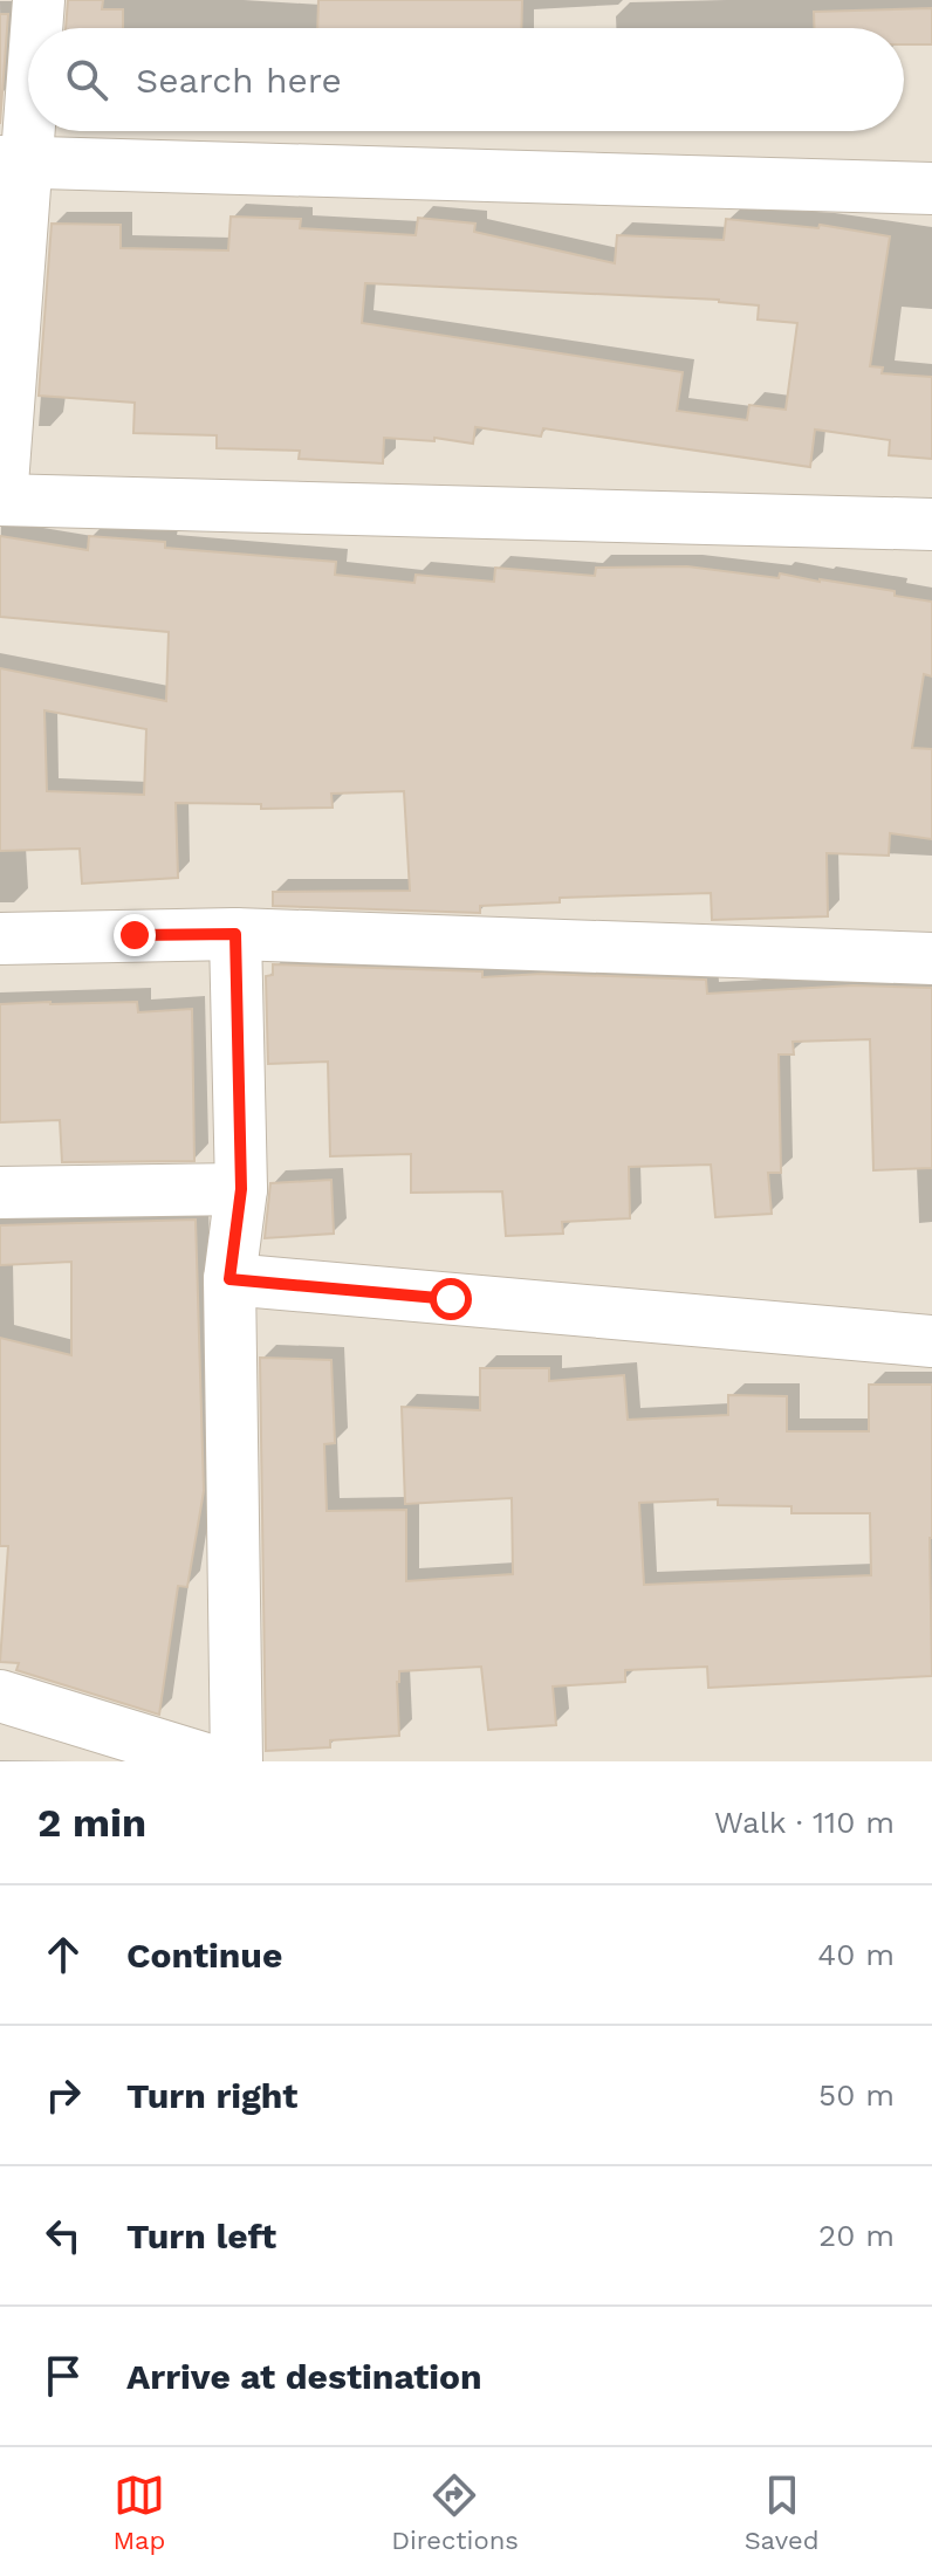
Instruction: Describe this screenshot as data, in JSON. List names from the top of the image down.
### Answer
{
  "page": {
    "search": "Search here",
    "heading": ["2 min", "Walk · 110 m"],
    "list": [
      ["Continue", "40 m"],
      ["Turn right", "50 m"],
      ["Turn left", "20 m"],
      "Arrive at destination"
    ],
    "nav": ["Map", "Directions", "Saved"]
  }
}
